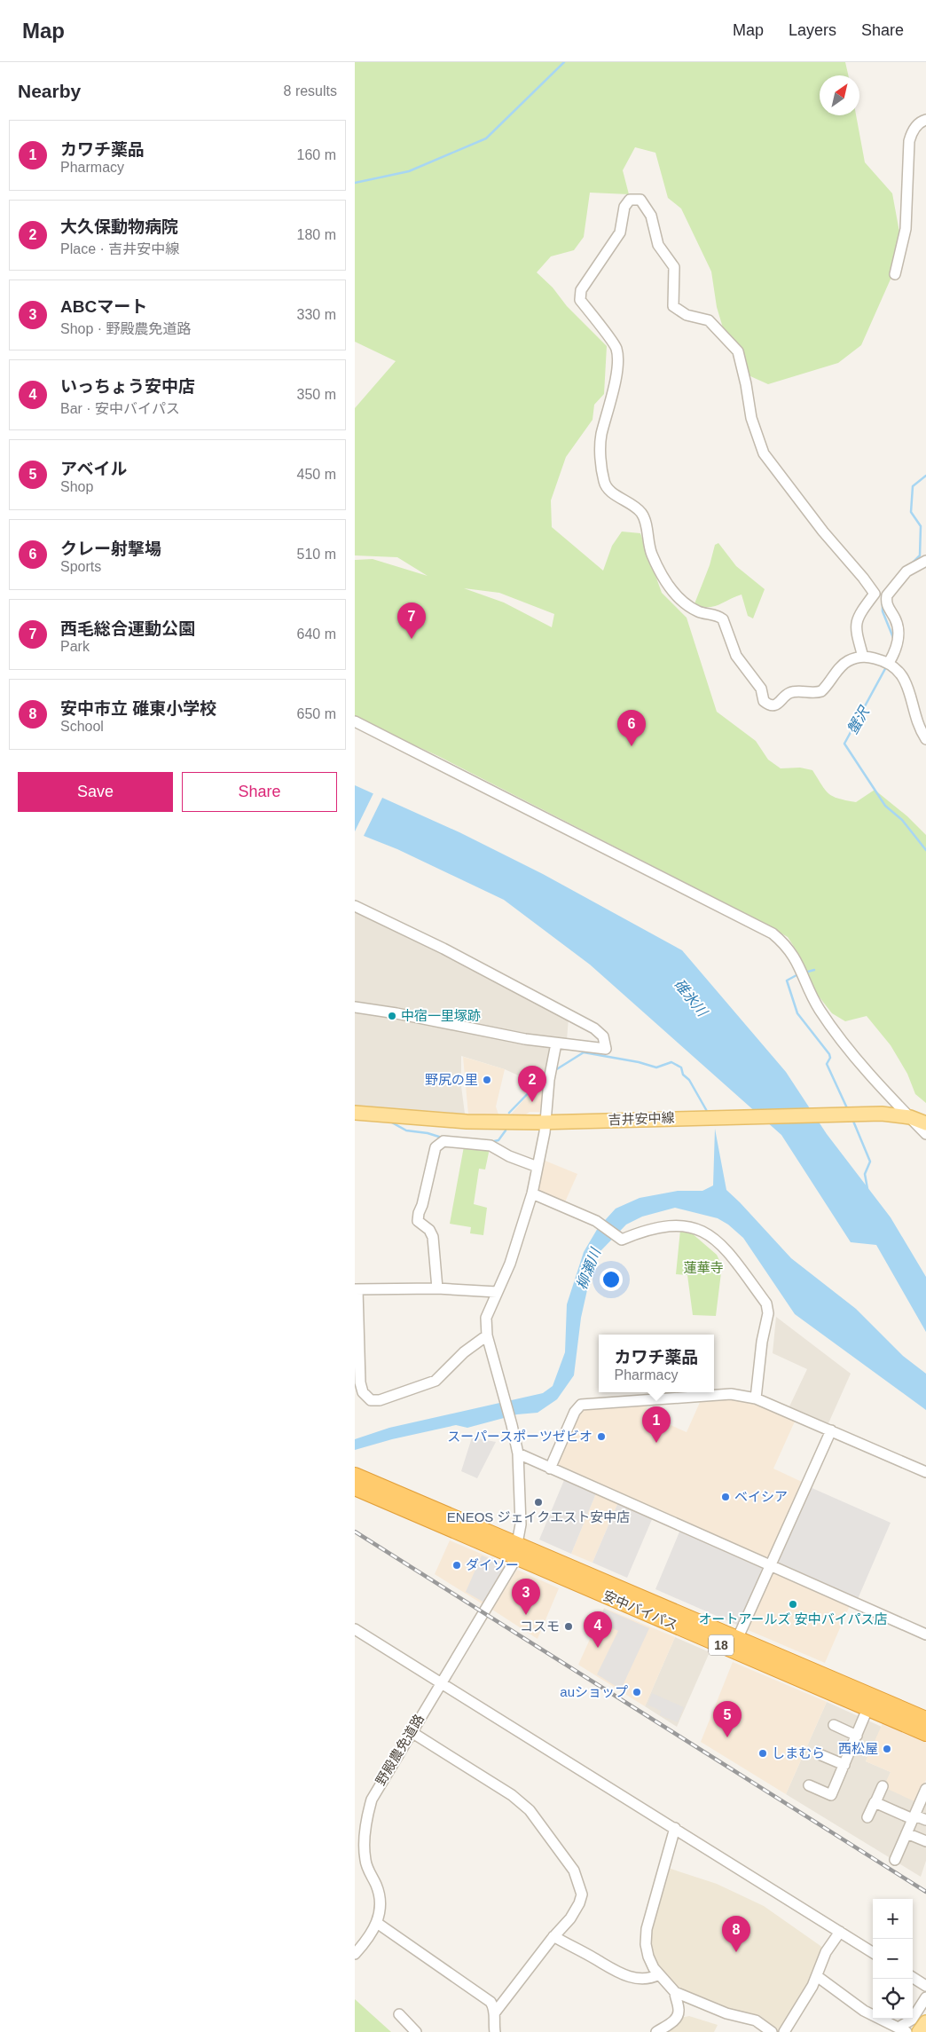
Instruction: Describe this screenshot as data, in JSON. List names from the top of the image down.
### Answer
{
  "streets": {
    "highway": ["安中バイパス", "18"],
    "main road": ["吉井安中線"],
    "street": ["野殿農免道路"]
  },
  "crossings": [
    ["吉井安中線", "野殿農免道路"],
    ["安中バイパス", "野殿農免道路"]
  ],
  "water": ["蟹沢", "碓氷川", "柳瀬川"],
  "parks": ["蓮華寺"],
  "places": [
    "中宿一里塚跡",
    "野尻の里",
    "スーパースポーツゼビオ",
    "ベイシア",
    "ENEOS ジェイクエスト安中店",
    "ダイソー",
    "オートアールズ 安中バイパス店",
    "コスモ",
    "auショップ",
    "西松屋",
    "しまむら"
  ],
  "north": "top right",
  "page": {
    "header": "Map",
    "nav": ["Map", "Layers", "Share"],
    "heading": ["Nearby", "8 results"],
    "list": [
      {
        "mark": "1",
        "name": "カワチ薬品",
        "note": "Pharmacy",
        "value": "160 m"
      },
      {
        "mark": "2",
        "name": "大久保動物病院",
        "note": "Place · 吉井安中線",
        "value": "180 m"
      },
      {
        "mark": "3",
        "name": "ABCマート",
        "note": "Shop · 野殿農免道路",
        "value": "330 m"
      },
      {
        "mark": "4",
        "name": "いっちょう安中店",
        "note": "Bar · 安中バイパス",
        "value": "350 m"
      },
      {
        "mark": "5",
        "name": "アベイル",
        "note": "Shop",
        "value": "450 m"
      },
      {
        "mark": "6",
        "name": "クレー射撃場",
        "note": "Sports",
        "value": "510 m"
      },
      {
        "mark": "7",
        "name": "西毛総合運動公園",
        "note": "Park",
        "value": "640 m"
      },
      {
        "mark": "8",
        "name": "安中市立 碓東小学校",
        "note": "School",
        "value": "650 m"
      }
    ],
    "pins": [
      "7",
      "6",
      "2",
      "1",
      "3",
      "4",
      "5",
      "8"
    ],
    "buttons": ["Save", "Share"],
    "popup": ["カワチ薬品", "Pharmacy"],
    "map_buttons": ["+", "−"]
  }
}
